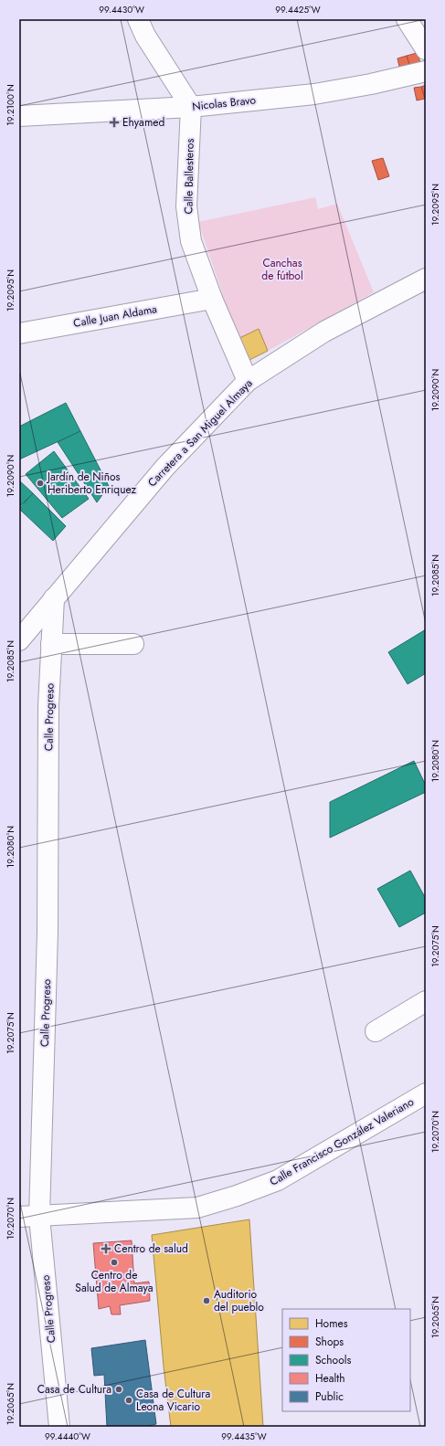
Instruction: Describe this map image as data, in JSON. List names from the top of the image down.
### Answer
{
  "streets": {
    "street": [
      "Nicolas Bravo",
      "Calle Ballesteros",
      "Calle Juan Aldama",
      "Carretera a San Miguel Almaya",
      "Calle Progreso",
      "Calle Francisco González Valeriano"
    ]
  },
  "crossings": [
    ["Nicolas Bravo", "Calle Ballesteros"],
    ["Calle Ballesteros", "Calle Juan Aldama"],
    ["Calle Ballesteros", "Carretera a San Miguel Almaya"],
    ["Carretera a San Miguel Almaya", "Calle Progreso"],
    ["Calle Progreso", "Calle Francisco González Valeriano"]
  ],
  "parks": ["Canchas de fútbol"],
  "places": {
    "health": ["Ehyamed", "Centro de salud"],
    "other": [
      "Jardín de Niños Heriberto Enriquez",
      "Centro de Salud de Almaya",
      "Auditorio del pueblo",
      "Casa de Cultura",
      "Casa de Cultura Leona Vicario"
    ]
  },
  "legend": [
    "Homes",
    "Shops",
    "Schools",
    "Health",
    "Public"
  ],
  "coordinates": [
    "99.4430°W",
    "99.4425°W",
    "19.2100°N",
    "19.2095°N",
    "19.2090°N",
    "19.2085°N",
    "19.2080°N",
    "19.2075°N",
    "19.2070°N",
    "19.2065°N",
    "99.4440°W",
    "99.4435°W"
  ]
}
